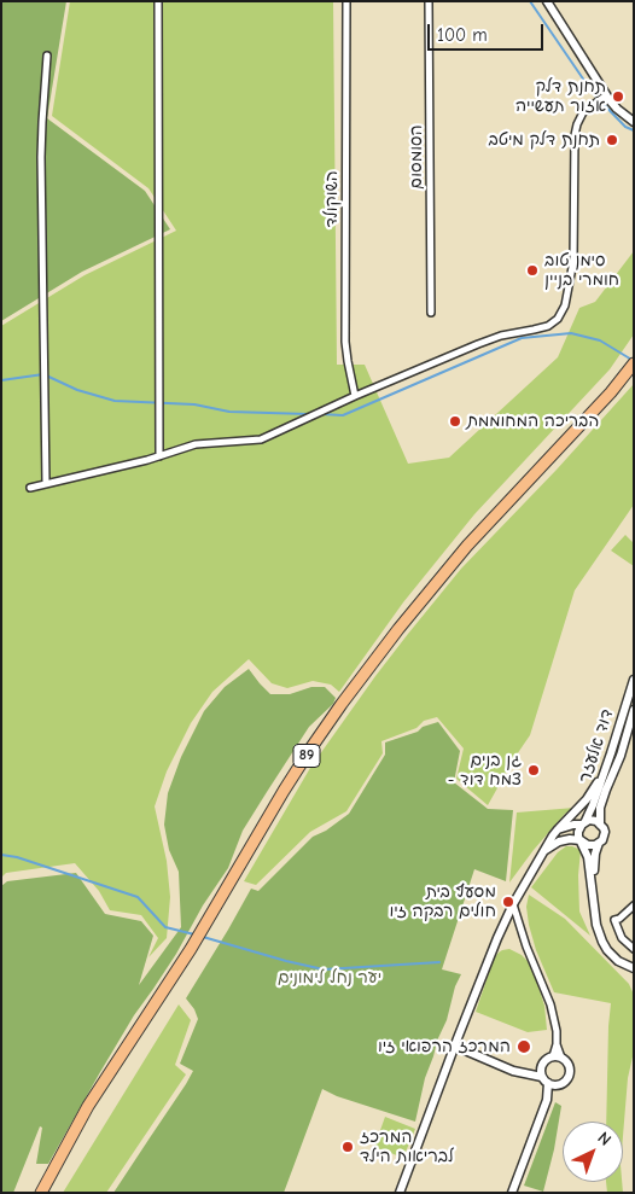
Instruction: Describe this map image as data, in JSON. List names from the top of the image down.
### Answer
{
  "streets": {
    "highway": ["89"],
    "street": ["הסומסום", "השוקולד", "דוד אלעזר"]
  },
  "parks": ["יער נחל לימונים"],
  "places": [
    "תחנת דלק אזור תעשייה",
    "תחנת דלק מיטב",
    "סימן טוב חומרי בניין",
    "הבריכה המחוממת",
    "גן בנים - צמח דוד",
    "מסעף בית חולים רבקה זיו",
    "המרכז הרפואי זיו",
    "המרכז לבריאות הילד"
  ],
  "scale_bar": "100 m",
  "north": "top right"
}
